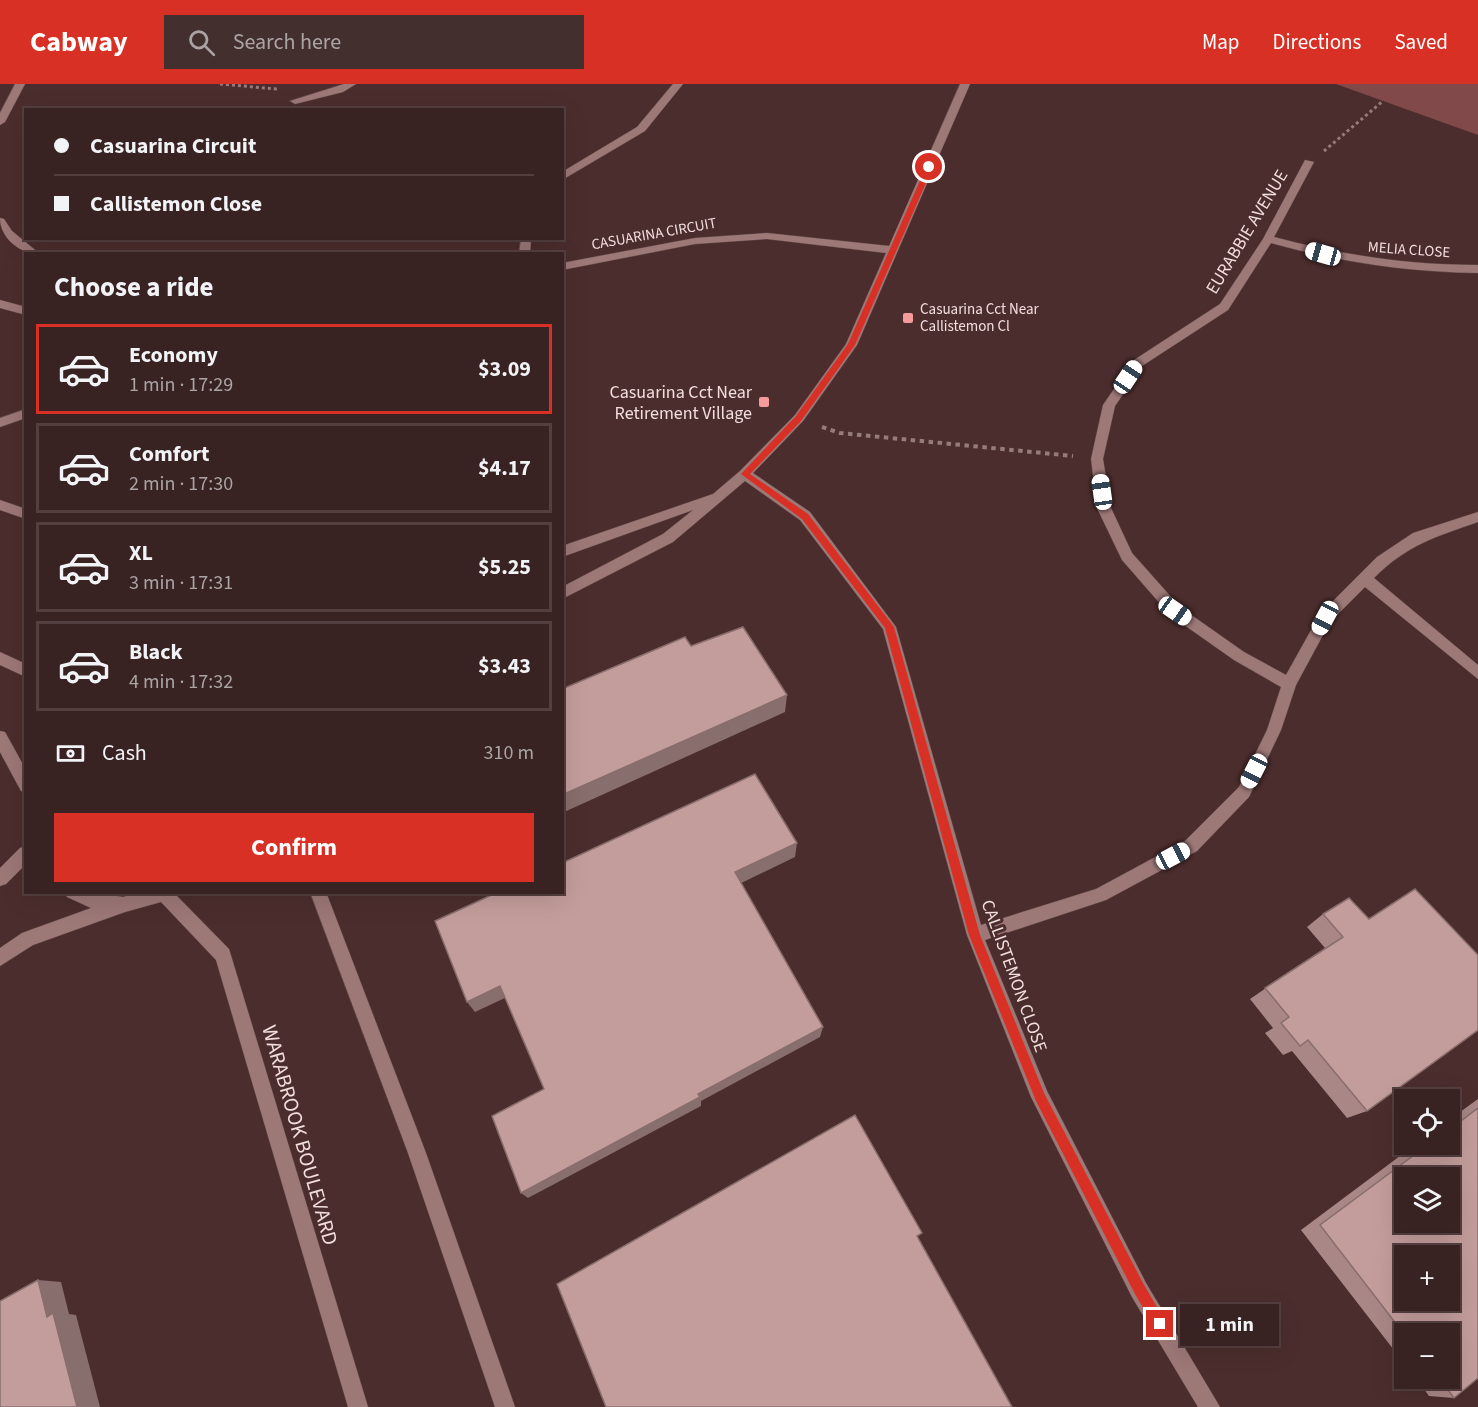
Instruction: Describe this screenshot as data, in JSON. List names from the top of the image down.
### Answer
{
  "streets": {
    "street": [
      "EURABBIE AVENUE",
      "CASUARINA CIRCUIT",
      "MELIA CLOSE",
      "CALLISTEMON CLOSE",
      "WARABROOK BOULEVARD"
    ]
  },
  "crossings": [
    ["EURABBIE AVENUE", "MELIA CLOSE"]
  ],
  "places": {
    "transit": ["Casuarina Cct Near Callistemon Cl", "Casuarina Cct Near Retirement Village"]
  },
  "page": {
    "header": "Cabway",
    "search": "Search here",
    "nav": ["Map", "Directions", "Saved"],
    "banner": ["Casuarina Circuit", "Callistemon Close"],
    "heading": "Choose a ride",
    "list": [
      {
        "name": "Economy",
        "note": "1 min · 17:29",
        "value": "$3.09"
      },
      {
        "name": "Comfort",
        "note": "2 min · 17:30",
        "value": "$4.17"
      },
      {
        "name": "XL",
        "note": "3 min · 17:31",
        "value": "$5.25"
      },
      {
        "name": "Black",
        "note": "4 min · 17:32",
        "value": "$3.43"
      }
    ],
    "pay": ["Cash", "310 m"],
    "buttons": "Confirm",
    "map_buttons": ["+", "−"],
    "bubble": "1 min"
  }
}
